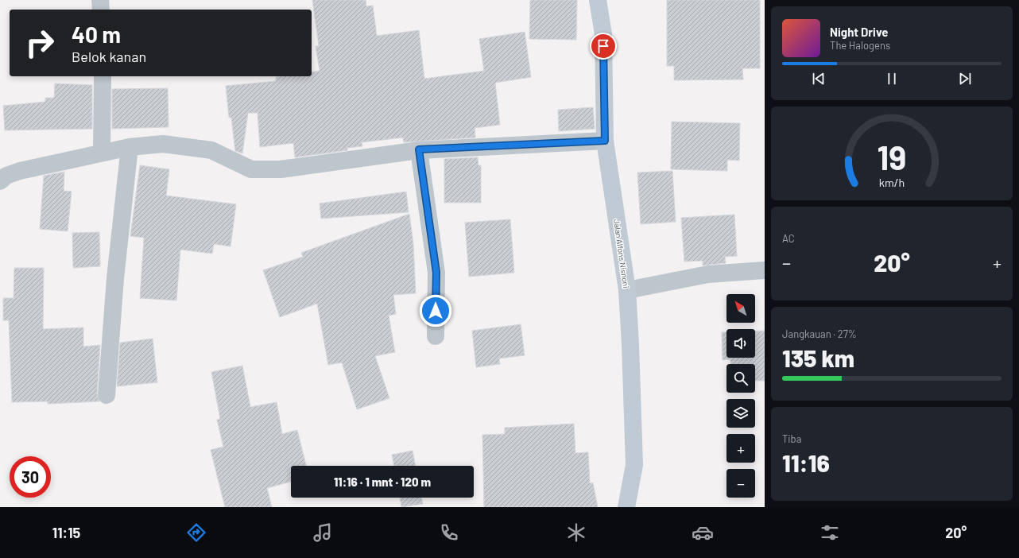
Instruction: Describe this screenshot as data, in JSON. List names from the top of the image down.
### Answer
{
  "streets": {
    "main road": ["Jalan Alfons Nisnoni"]
  },
  "north": "top left",
  "page": {
    "turn": ["40 m", "Belok kanan"],
    "song": ["Night Drive", "The Halogens"],
    "tile": [
      "AC",
      ["Jangkauan · 27%", "135 km"],
      ["Tiba", "11:16"]
    ],
    "heat": ["−", "20°", "+"],
    "map_buttons": ["+", "−"],
    "limit": "30",
    "trip": "11:16 · 1 mnt · 120 m",
    "tabs": ["11:15", "20°"],
    "gauge": ["19", "km/h"]
  }
}
